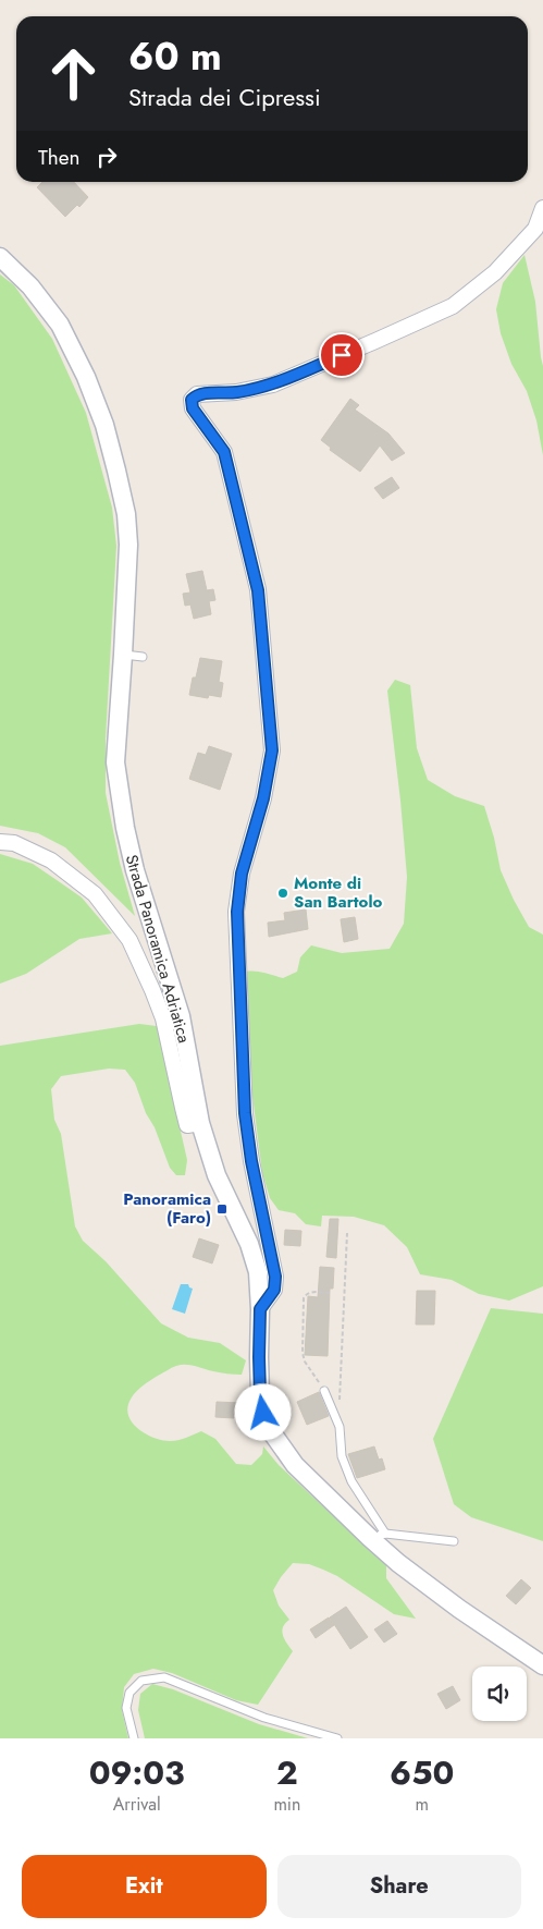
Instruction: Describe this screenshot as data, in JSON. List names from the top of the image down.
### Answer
{
  "streets": {
    "street": ["Strada Panoramica Adriatica"]
  },
  "places": {
    "other": ["Monte di San Bartolo"],
    "transit": ["Panoramica (Faro)"]
  },
  "page": {
    "turn": ["60 m", "Strada dei Cipressi"],
    "then": "Then",
    "eta": [
      "09:03",
      "Arrival",
      "2",
      "min",
      "650",
      "m"
    ],
    "buttons": ["Exit", "Share"]
  }
}
